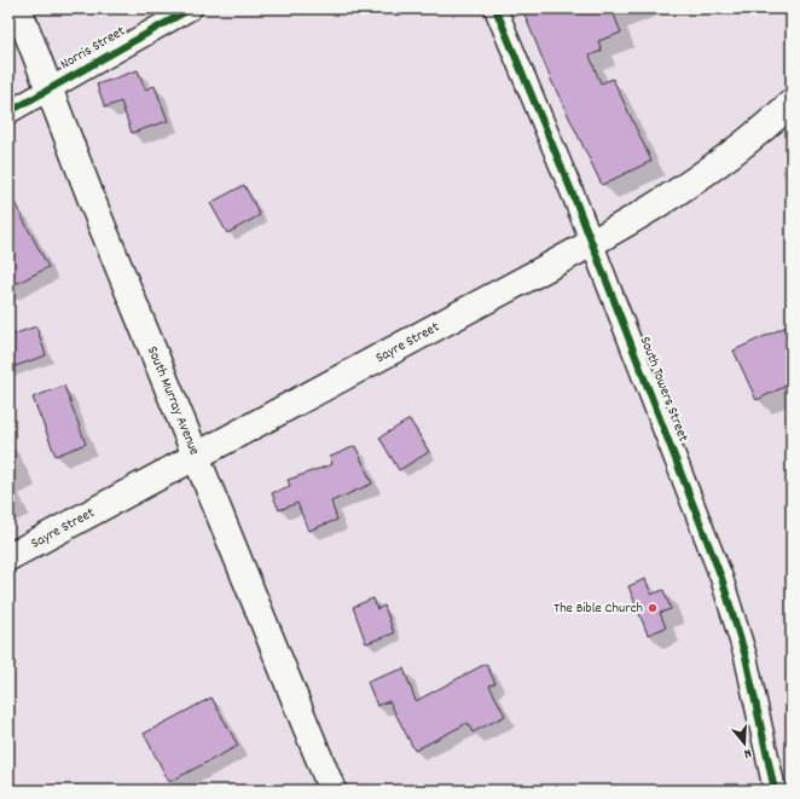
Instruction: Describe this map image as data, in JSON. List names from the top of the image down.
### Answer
{
  "streets": {
    "main road": ["Sayre Street", "South Murray Avenue"],
    "street": ["Norris Street", "South Towers Street"]
  },
  "crossings": [
    ["Norris Street", "South Murray Avenue"],
    ["Sayre Street", "South Towers Street"],
    ["Sayre Street", "South Murray Avenue"]
  ],
  "places": ["The Bible Church"],
  "north": "bottom"
}
